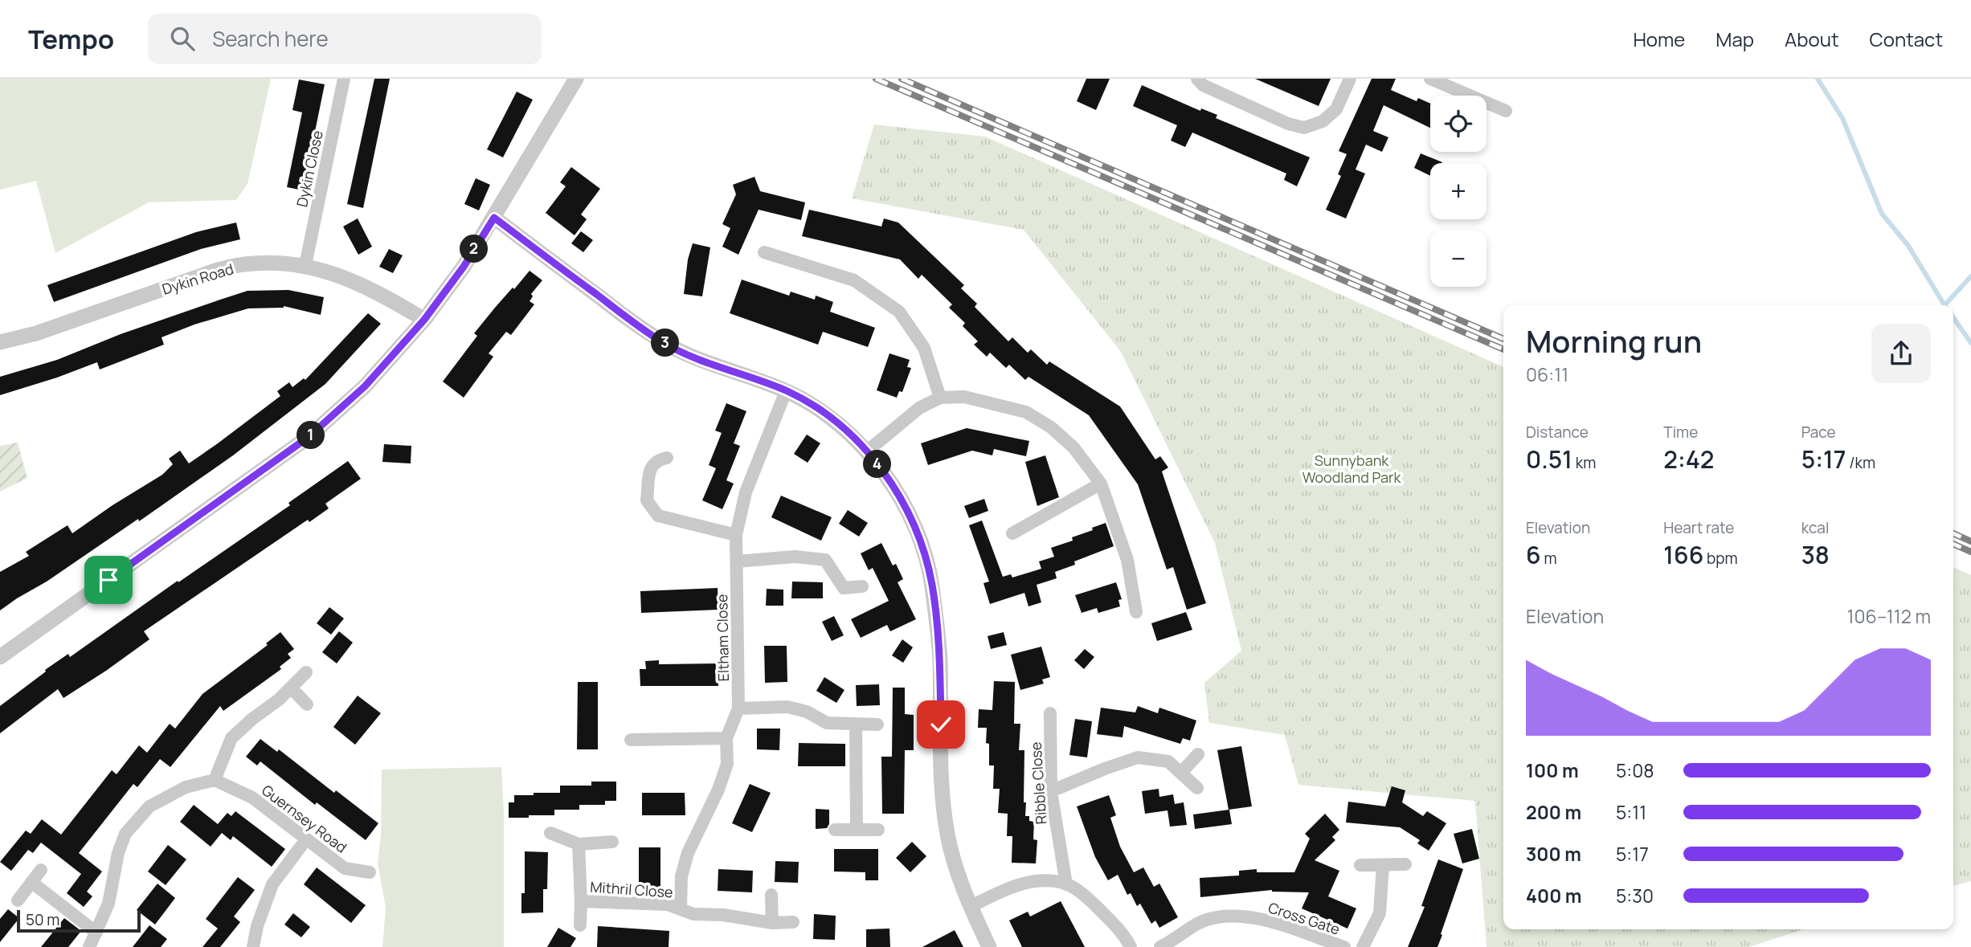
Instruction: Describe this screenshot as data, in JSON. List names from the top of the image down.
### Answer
{
  "streets": {
    "street": [
      "Dykin Close",
      "Dykin Road",
      "Eltham Close",
      "Ribble Close",
      "Guernsey Road",
      "Mithril Close",
      "Cross Gate"
    ]
  },
  "crossings": [
    ["Dykin Close", "Dykin Road"],
    ["Eltham Close", "Mithril Close"]
  ],
  "parks": ["Sunnybank Woodland Park"],
  "scale_bar": "50 m",
  "page": {
    "header": "Tempo",
    "search": "Search here",
    "nav": [
      "Home",
      "Map",
      "About",
      "Contact"
    ],
    "map_buttons": ["+", "−"],
    "pins": [
      "2",
      "3",
      "1",
      "4"
    ],
    "heading": ["Morning run", "06:11"],
    "stats": [
      ["Distance", "0.51 km"],
      ["Time", "2:42"],
      ["Pace", "5:17 /km"],
      ["Elevation", "6 m"],
      ["Heart rate", "166 bpm"],
      ["kcal", "38"]
    ],
    "chart": ["Elevation", "106–112 m"],
    "list": [
      {
        "name": "100 m",
        "note": "5:08"
      },
      {
        "name": "200 m",
        "note": "5:11"
      },
      {
        "name": "300 m",
        "note": "5:17"
      },
      {
        "name": "400 m",
        "note": "5:30"
      }
    ],
    "scale": "50 m"
  }
}
